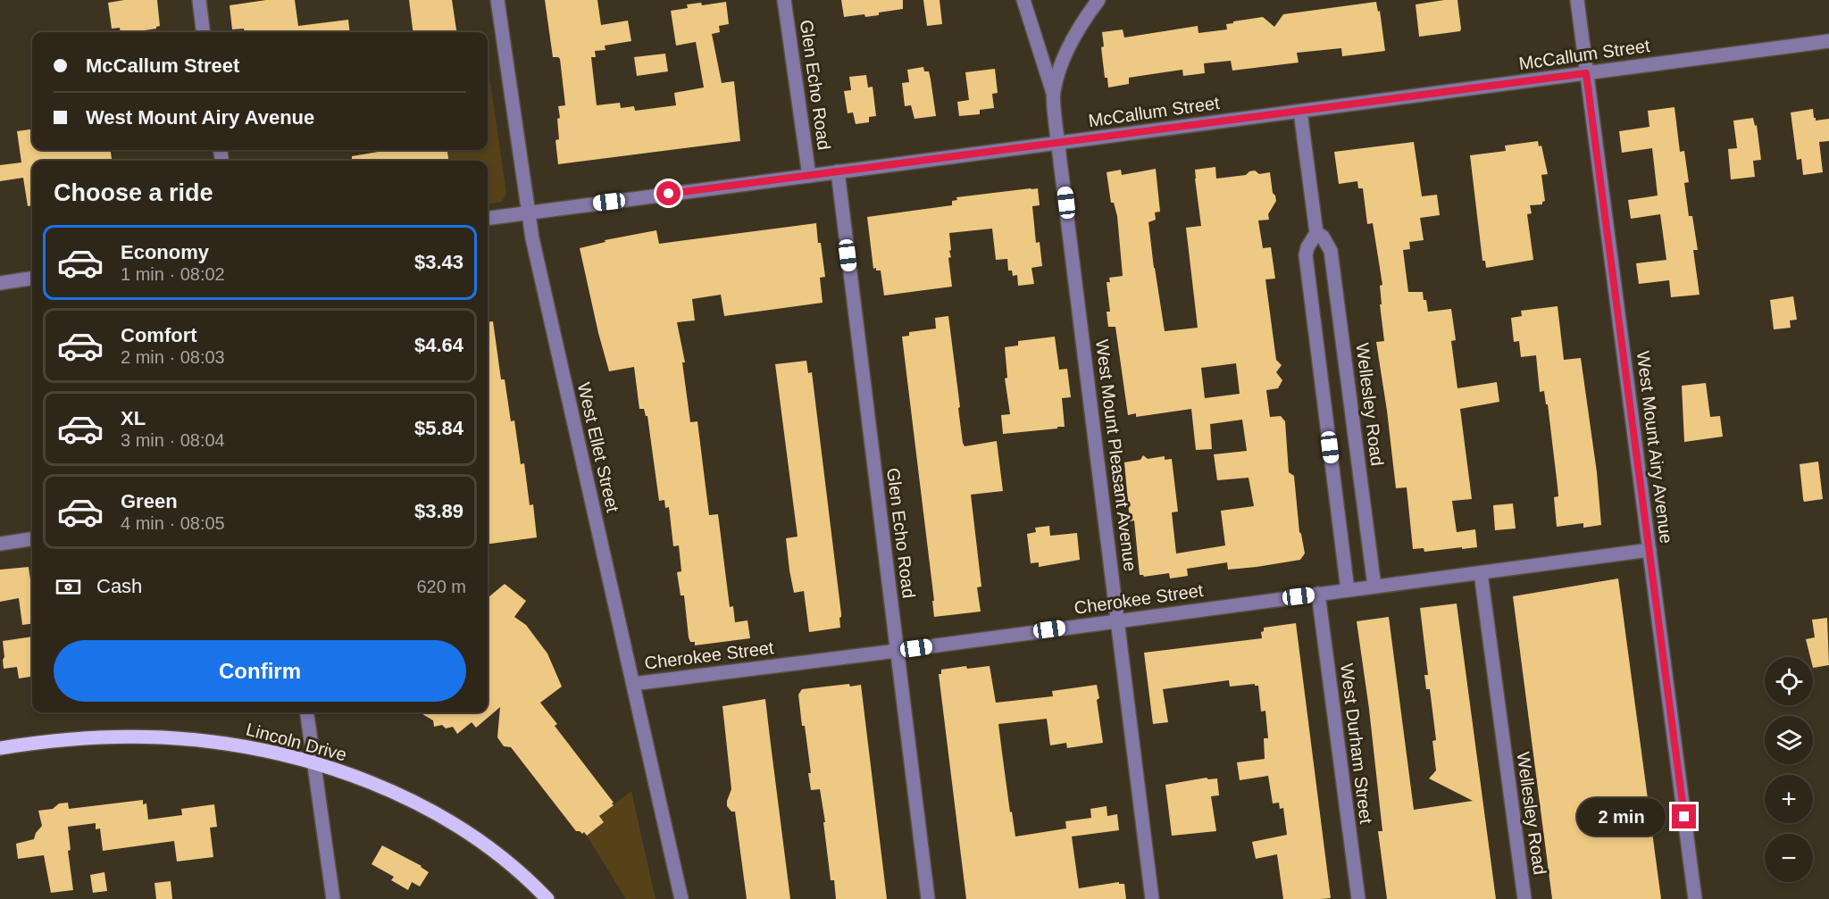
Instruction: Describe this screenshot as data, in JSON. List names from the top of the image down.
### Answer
{
  "streets": {
    "main road": ["Lincoln Drive"],
    "street": [
      "McCallum Street",
      "Glen Echo Road",
      "Wellesley Road",
      "West Ellet Street",
      "West Mount Airy Avenue",
      "West Mount Pleasant Avenue",
      "Cherokee Street",
      "West Durham Street"
    ]
  },
  "crossings": [
    ["McCallum Street", "Glen Echo Road"],
    ["McCallum Street", "Wellesley Road"],
    ["McCallum Street", "West Ellet Street"],
    ["McCallum Street", "West Mount Airy Avenue"],
    ["McCallum Street", "West Mount Pleasant Avenue"],
    ["Glen Echo Road", "Cherokee Street"],
    ["Wellesley Road", "Cherokee Street"],
    ["West Ellet Street", "Cherokee Street"],
    ["West Mount Airy Avenue", "Cherokee Street"],
    ["West Mount Pleasant Avenue", "Cherokee Street"],
    ["Cherokee Street", "West Durham Street"]
  ],
  "page": {
    "banner": ["McCallum Street", "West Mount Airy Avenue"],
    "heading": "Choose a ride",
    "list": [
      {
        "name": "Economy",
        "note": "1 min · 08:02",
        "value": "$3.43"
      },
      {
        "name": "Comfort",
        "note": "2 min · 08:03",
        "value": "$4.64"
      },
      {
        "name": "XL",
        "note": "3 min · 08:04",
        "value": "$5.84"
      },
      {
        "name": "Green",
        "note": "4 min · 08:05",
        "value": "$3.89"
      }
    ],
    "pay": ["Cash", "620 m"],
    "buttons": "Confirm",
    "map_buttons": ["+", "−"],
    "bubble": "2 min"
  }
}
